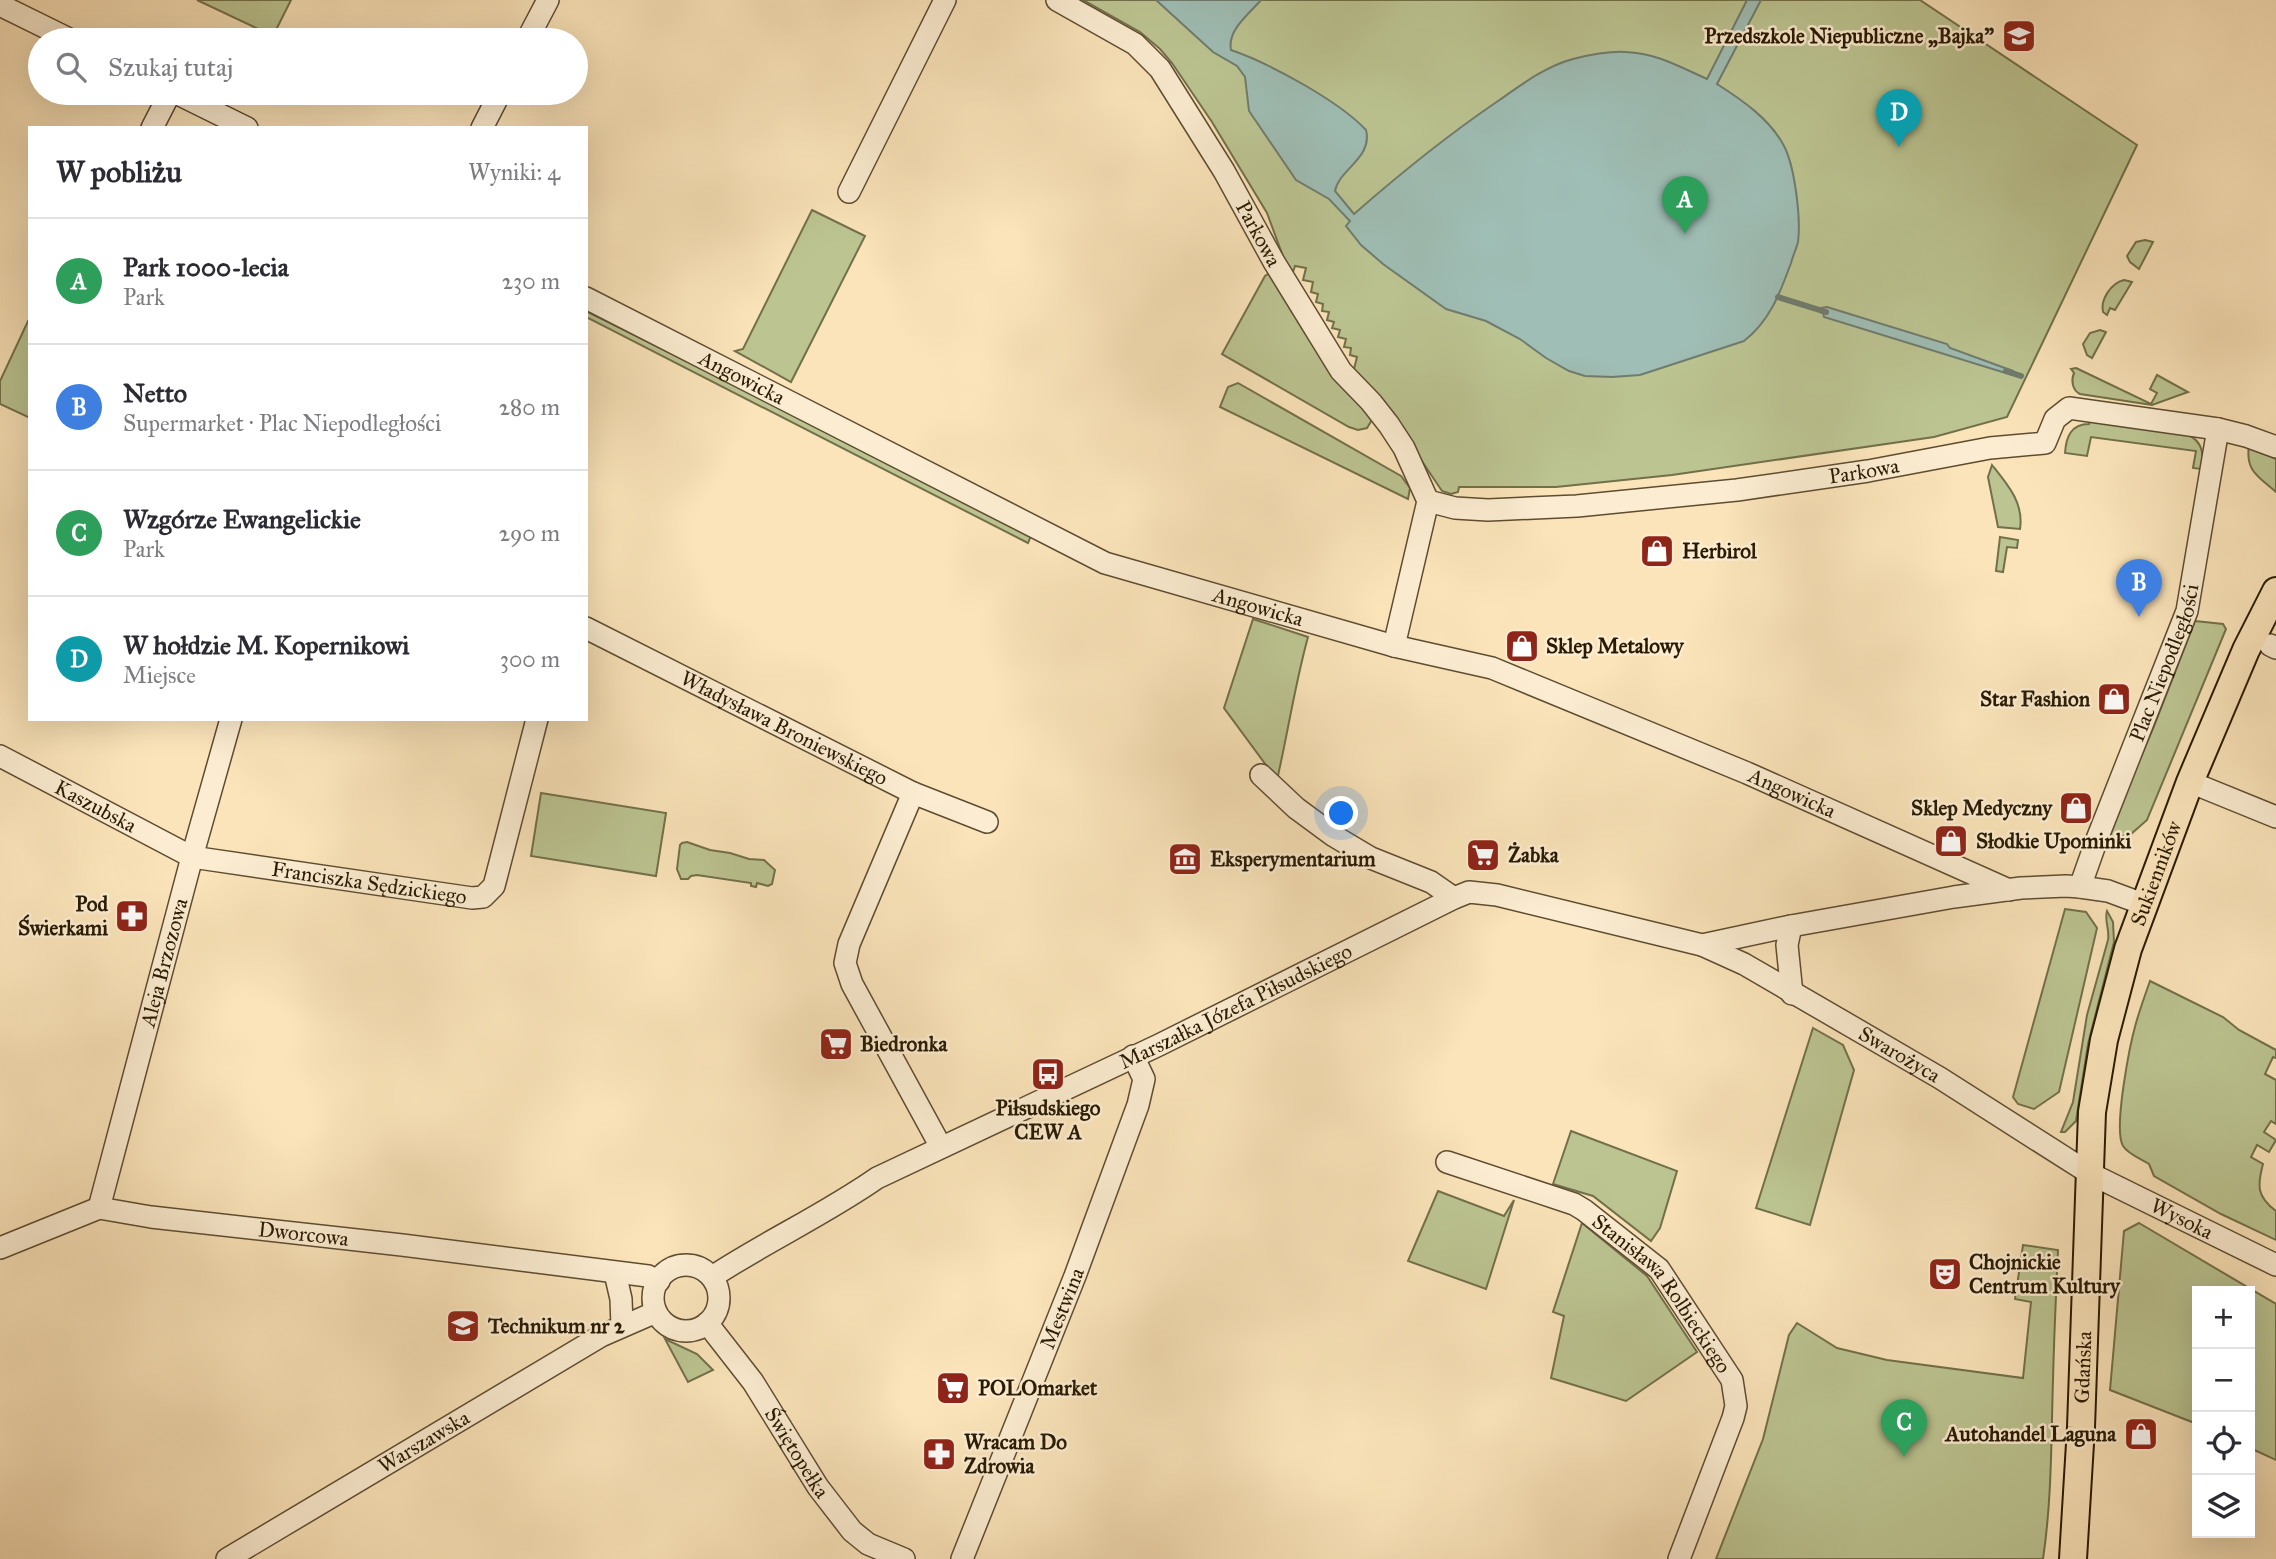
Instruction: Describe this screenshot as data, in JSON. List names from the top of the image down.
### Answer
{
  "streets": {
    "main road": ["Sukienników", "Gdańska"],
    "street": [
      "Parkowa",
      "Angowicka",
      "Plac Niepodległości",
      "Władysława Broniewskiego",
      "Kaszubska",
      "Franciszka Sędzickiego",
      "Aleja Brzozowa",
      "Marszałka Józefa Piłsudskiego",
      "Swarożyca",
      "Wysoka",
      "Dworcowa",
      "Stanisława Rolbieckiego",
      "Mestwina",
      "Warszawska",
      "Świętopełka"
    ]
  },
  "crossings": [
    ["Parkowa", "Plac Niepodległości"],
    ["Angowicka", "Marszałka Józefa Piłsudskiego"],
    ["Plac Niepodległości", "Marszałka Józefa Piłsudskiego"],
    ["Kaszubska", "Franciszka Sędzickiego"],
    ["Kaszubska", "Aleja Brzozowa"],
    ["Sukienników", "Marszałka Józefa Piłsudskiego"],
    ["Sukienników", "Swarożyca"],
    ["Sukienników", "Wysoka"],
    ["Sukienników", "Gdańska"],
    ["Franciszka Sędzickiego", "Aleja Brzozowa"],
    ["Aleja Brzozowa", "Dworcowa"],
    ["Marszałka Józefa Piłsudskiego", "Swarożyca"],
    ["Marszałka Józefa Piłsudskiego", "Dworcowa"],
    ["Marszałka Józefa Piłsudskiego", "Mestwina"],
    ["Marszałka Józefa Piłsudskiego", "Warszawska"],
    ["Marszałka Józefa Piłsudskiego", "Świętopełka"],
    ["Swarożyca", "Wysoka"],
    ["Swarożyca", "Gdańska"],
    ["Wysoka", "Gdańska"],
    ["Dworcowa", "Warszawska"],
    ["Dworcowa", "Świętopełka"],
    ["Warszawska", "Świętopełka"]
  ],
  "places": {
    "school or university": ["Przedszkole Niepubliczne „Bajka”", "Technikum nr 2"],
    "shop": [
      "Herbirol",
      "Sklep Metalowy",
      "Star Fashion",
      "Sklep Medyczny",
      "Słodkie Upominki",
      "Autohandel Laguna"
    ],
    "supermarket": ["Żabka", "Biedronka", "POLOmarket"],
    "museum": ["Eksperymentarium"],
    "pharmacy": ["Pod Świerkami", "Wracam Do Zdrowia"],
    "bus stop": ["Piłsudskiego CEW A"],
    "theatre": ["Chojnickie Centrum Kultury"]
  },
  "page": {
    "search": "Szukaj tutaj",
    "pins": [
      "D",
      "A",
      "B",
      "C"
    ],
    "heading": ["W pobliżu", "Wyniki: 4"],
    "list": [
      {
        "mark": "A",
        "name": "Park 1000-lecia",
        "note": "Park",
        "value": "230 m"
      },
      {
        "mark": "B",
        "name": "Netto",
        "note": "Supermarket · Plac Niepodległości",
        "value": "280 m"
      },
      {
        "mark": "C",
        "name": "Wzgórze Ewangelickie",
        "note": "Park",
        "value": "290 m"
      },
      {
        "mark": "D",
        "name": "W hołdzie M. Kopernikowi",
        "note": "Miejsce",
        "value": "300 m"
      }
    ],
    "map_buttons": ["+", "−"]
  }
}
